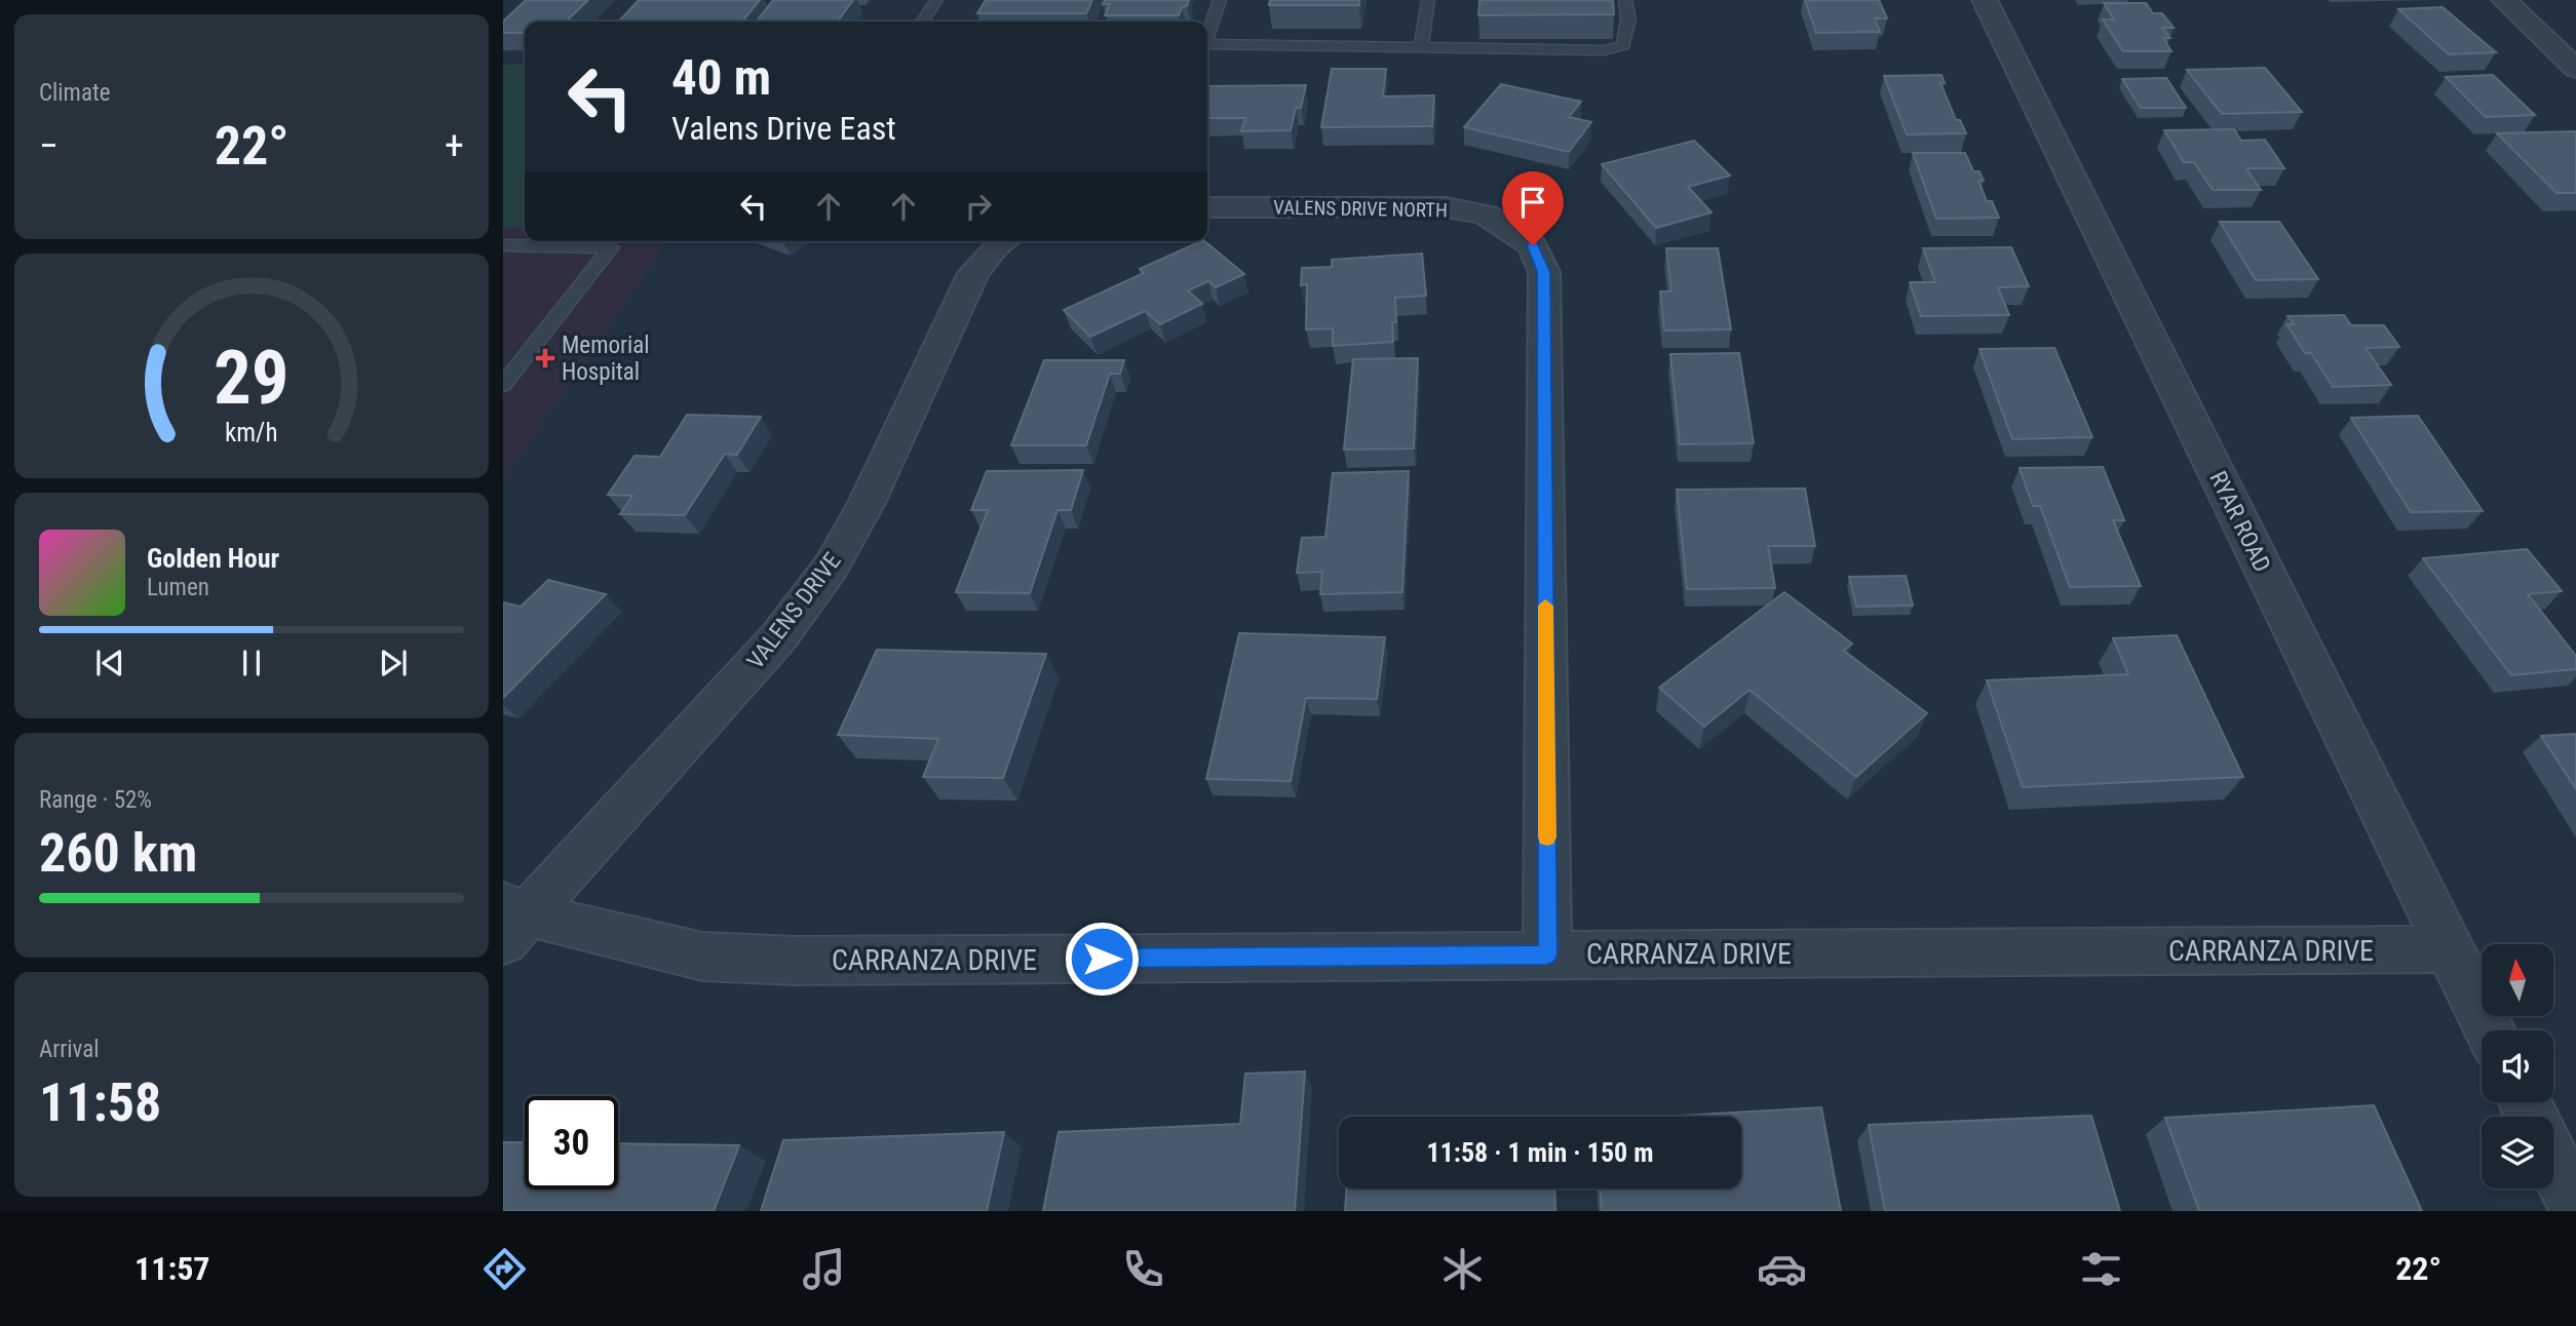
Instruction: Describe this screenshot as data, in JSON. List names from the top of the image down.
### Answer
{
  "streets": {
    "street": [
      "VALENS DRIVE NORTH",
      "RYAR ROAD",
      "VALENS DRIVE",
      "CARRANZA DRIVE"
    ]
  },
  "crossings": [
    ["VALENS DRIVE NORTH", "CARRANZA DRIVE"],
    ["RYAR ROAD", "CARRANZA DRIVE"],
    ["VALENS DRIVE", "CARRANZA DRIVE"]
  ],
  "places": {
    "health": ["Memorial Hospital"]
  },
  "north": "top",
  "page": {
    "tile": [
      "Climate",
      ["Range · 52%", "260 km"],
      ["Arrival", "11:58"]
    ],
    "turn": ["40 m", "Valens Drive East"],
    "heat": ["−", "22°", "+"],
    "song": ["Golden Hour", "Lumen"],
    "limit": "30",
    "trip": "11:58 · 1 min · 150 m",
    "tabs": ["11:57", "22°"],
    "gauge": ["29", "km/h"]
  }
}
